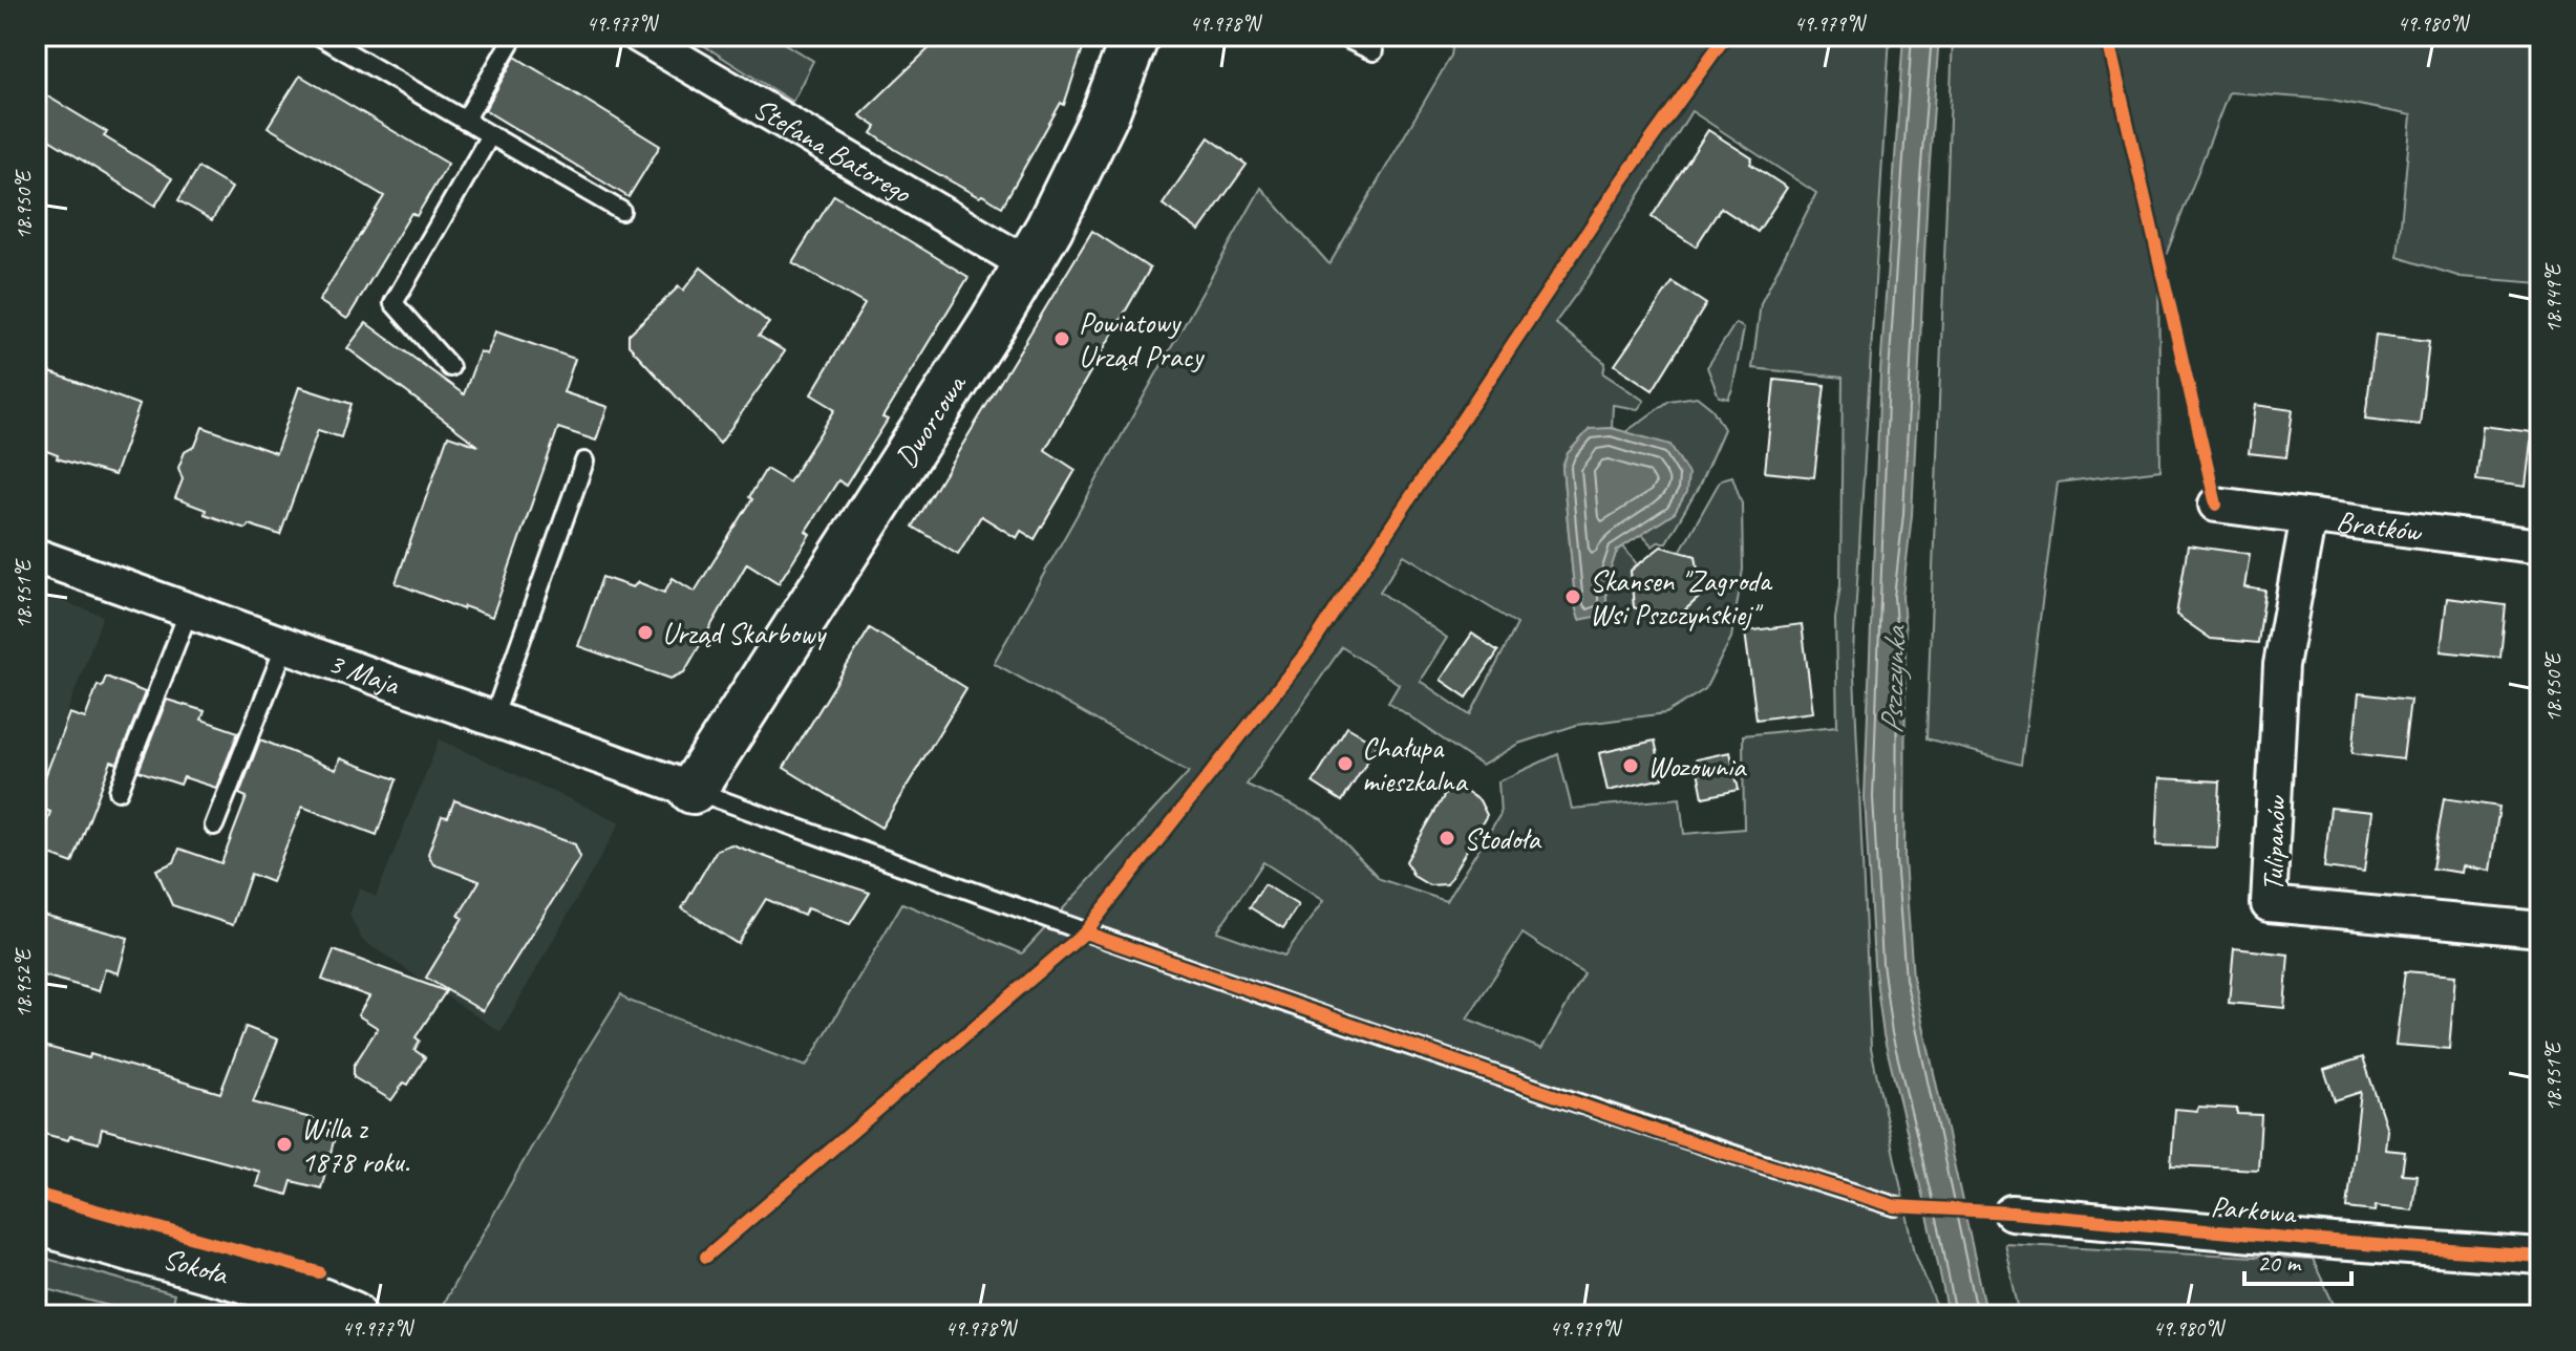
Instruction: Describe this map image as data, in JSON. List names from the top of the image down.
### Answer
{
  "streets": {
    "street": [
      "Stefana Batorego",
      "Dworcowa",
      "Bratków",
      "3 Maja",
      "Tulipanów",
      "Parkowa",
      "Sokoła"
    ]
  },
  "crossings": [
    ["Stefana Batorego", "Dworcowa"],
    ["Dworcowa", "3 Maja"],
    ["Bratków", "Tulipanów"]
  ],
  "water": ["Pszczynka"],
  "places": [
    "Powiatowy Urząd Pracy",
    "Skansen \"Zagroda Wsi Pszczyńskiej\"",
    "Urząd Skarbowy",
    "Chałupa mieszkalna",
    "Wozownia",
    "Stodoła",
    "Willa z 1878 roku."
  ],
  "scale_bar": "20 m",
  "coordinates": [
    "49.977°N",
    "49.978°N",
    "49.979°N",
    "49.980°N",
    "18.950°E",
    "18.949°E",
    "18.951°E",
    "18.952°E"
  ]
}
